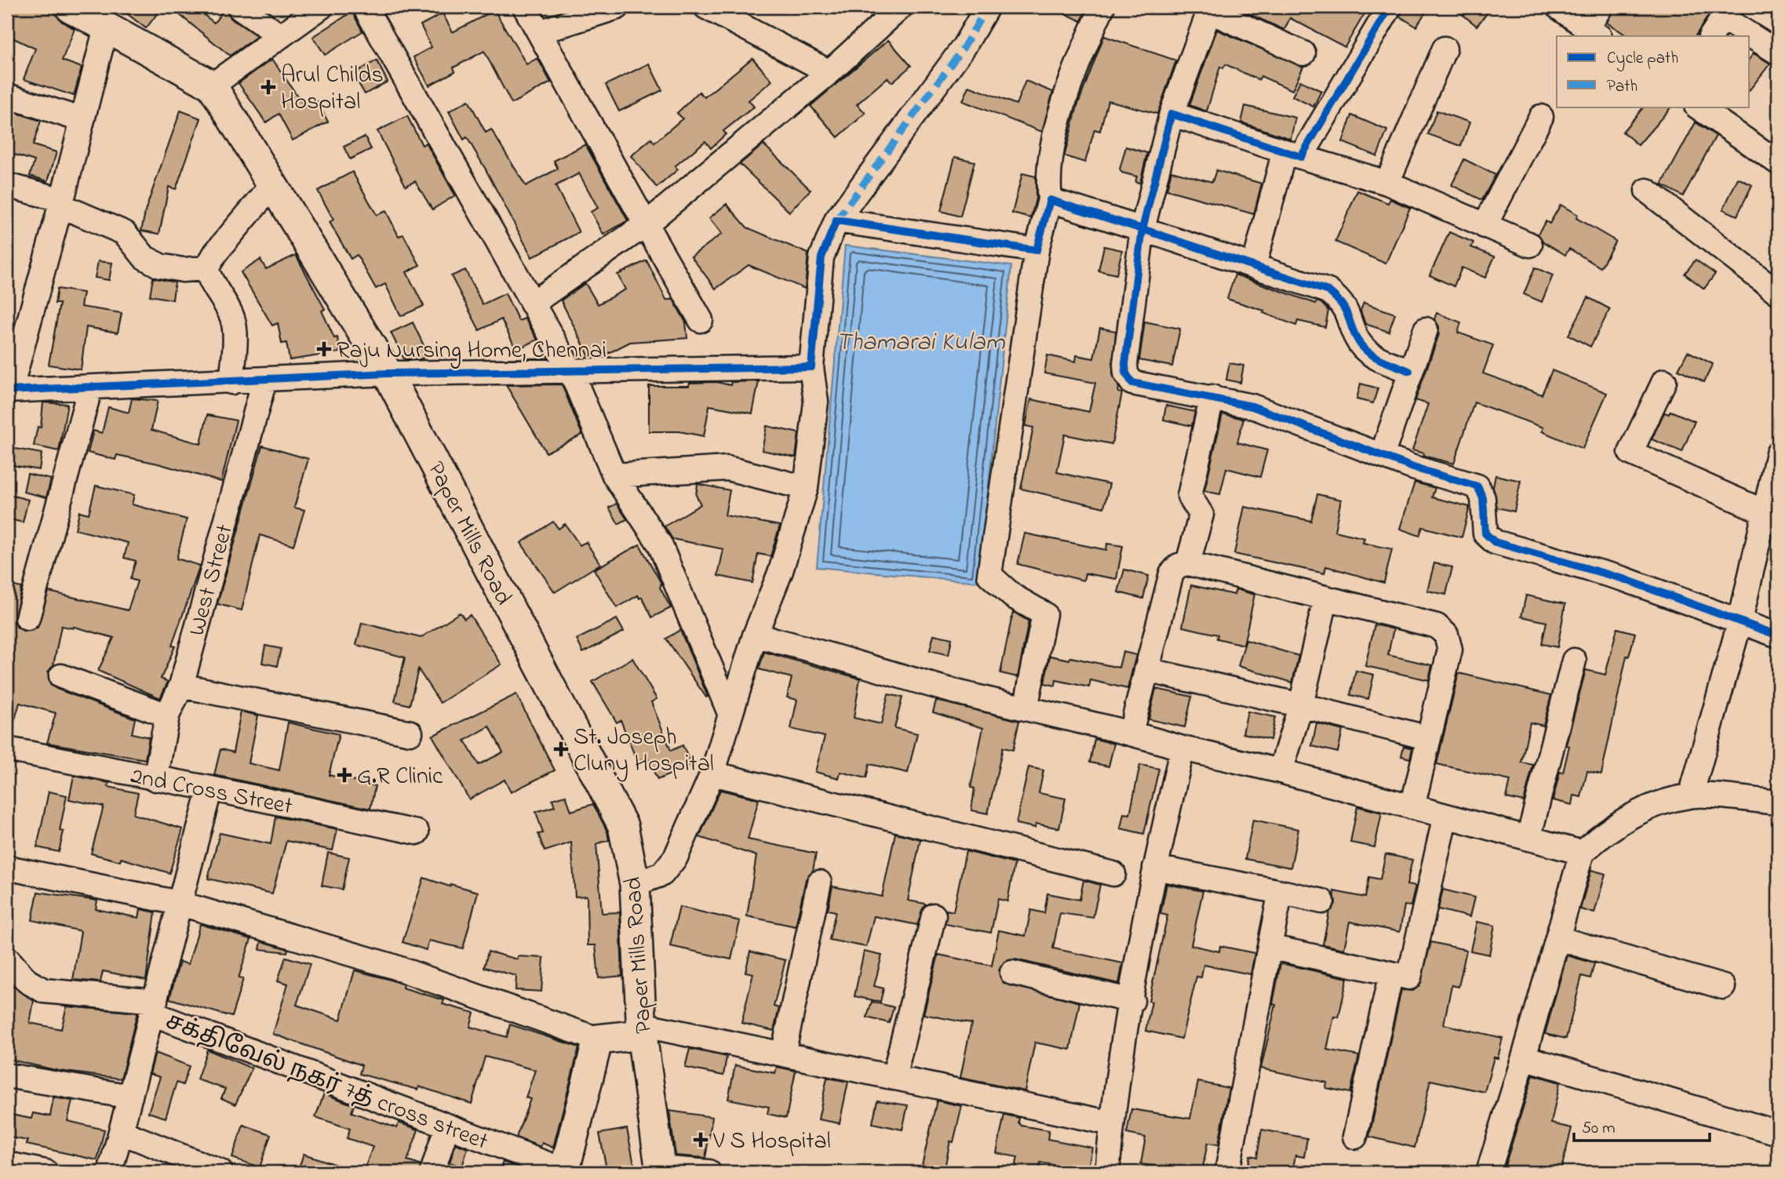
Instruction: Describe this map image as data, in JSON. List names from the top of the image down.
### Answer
{
  "streets": {
    "main road": ["Paper Mills Road"],
    "street": ["West Street", "2nd Cross Street", "சக்திவேல் நகர் 7த் cross street"]
  },
  "crossings": [
    ["West Street", "2nd Cross Street"]
  ],
  "water": ["Thamarai Kulam"],
  "places": {
    "health": [
      "Arul Childs Hospital",
      "Raju Nursing Home, Chennai",
      "St. Joseph Cluny Hospital",
      "G.R Clinic",
      "V S Hospital"
    ]
  },
  "legend": ["Cycle path", "Path"],
  "scale_bar": "50 m"
}
